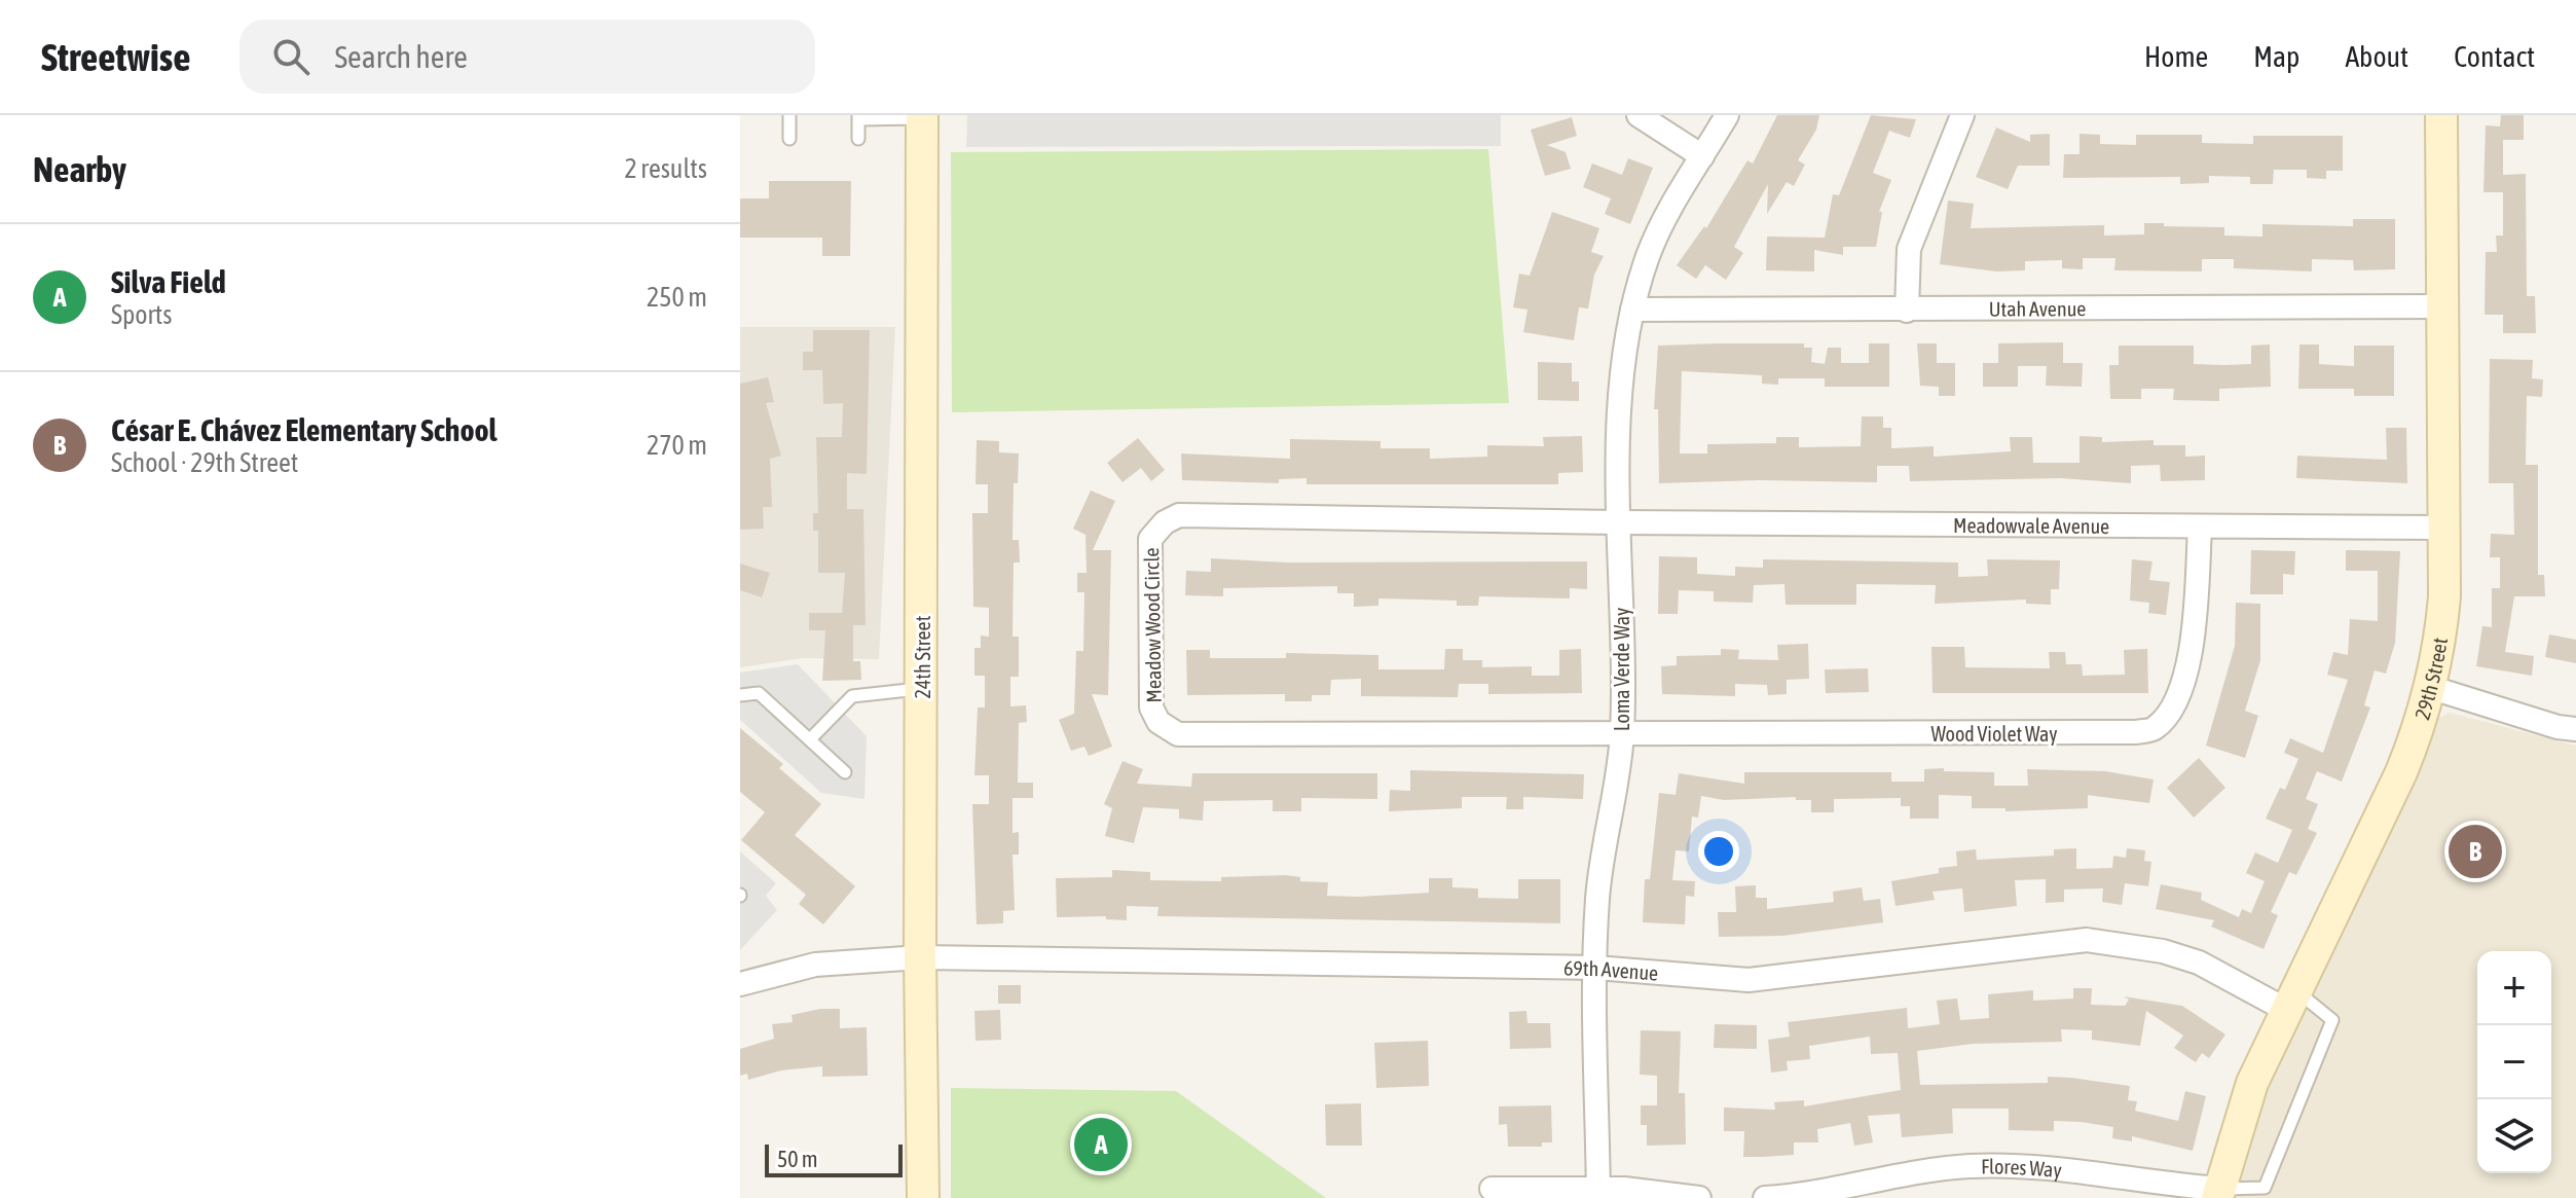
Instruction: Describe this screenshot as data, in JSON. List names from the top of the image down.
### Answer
{
  "streets": {
    "street": [
      "Utah Avenue",
      "Meadowvale Avenue",
      "Meadow Wood Circle",
      "24th Street",
      "Loma Verde Way",
      "29th Street",
      "Wood Violet Way",
      "69th Avenue",
      "Flores Way"
    ]
  },
  "crossings": [
    ["Utah Avenue", "Loma Verde Way"],
    ["Utah Avenue", "29th Street"],
    ["Meadowvale Avenue", "Meadow Wood Circle"],
    ["Meadowvale Avenue", "Loma Verde Way"],
    ["Meadowvale Avenue", "29th Street"],
    ["Meadowvale Avenue", "Wood Violet Way"],
    ["Meadow Wood Circle", "Loma Verde Way"],
    ["Meadow Wood Circle", "Wood Violet Way"],
    ["24th Street", "69th Avenue"],
    ["Loma Verde Way", "Wood Violet Way"],
    ["Loma Verde Way", "69th Avenue"],
    ["29th Street", "69th Avenue"],
    ["29th Street", "Flores Way"]
  ],
  "scale_bar": "50 m",
  "page": {
    "header": "Streetwise",
    "search": "Search here",
    "nav": [
      "Home",
      "Map",
      "About",
      "Contact"
    ],
    "heading": ["Nearby", "2 results"],
    "list": [
      {
        "mark": "A",
        "name": "Silva Field",
        "note": "Sports",
        "value": "250 m"
      },
      {
        "mark": "B",
        "name": "César E. Chávez Elementary School",
        "note": "School · 29th Street",
        "value": "270 m"
      }
    ],
    "pins": ["B", "A"],
    "map_buttons": ["+", "−"],
    "scale": "50 m"
  }
}
